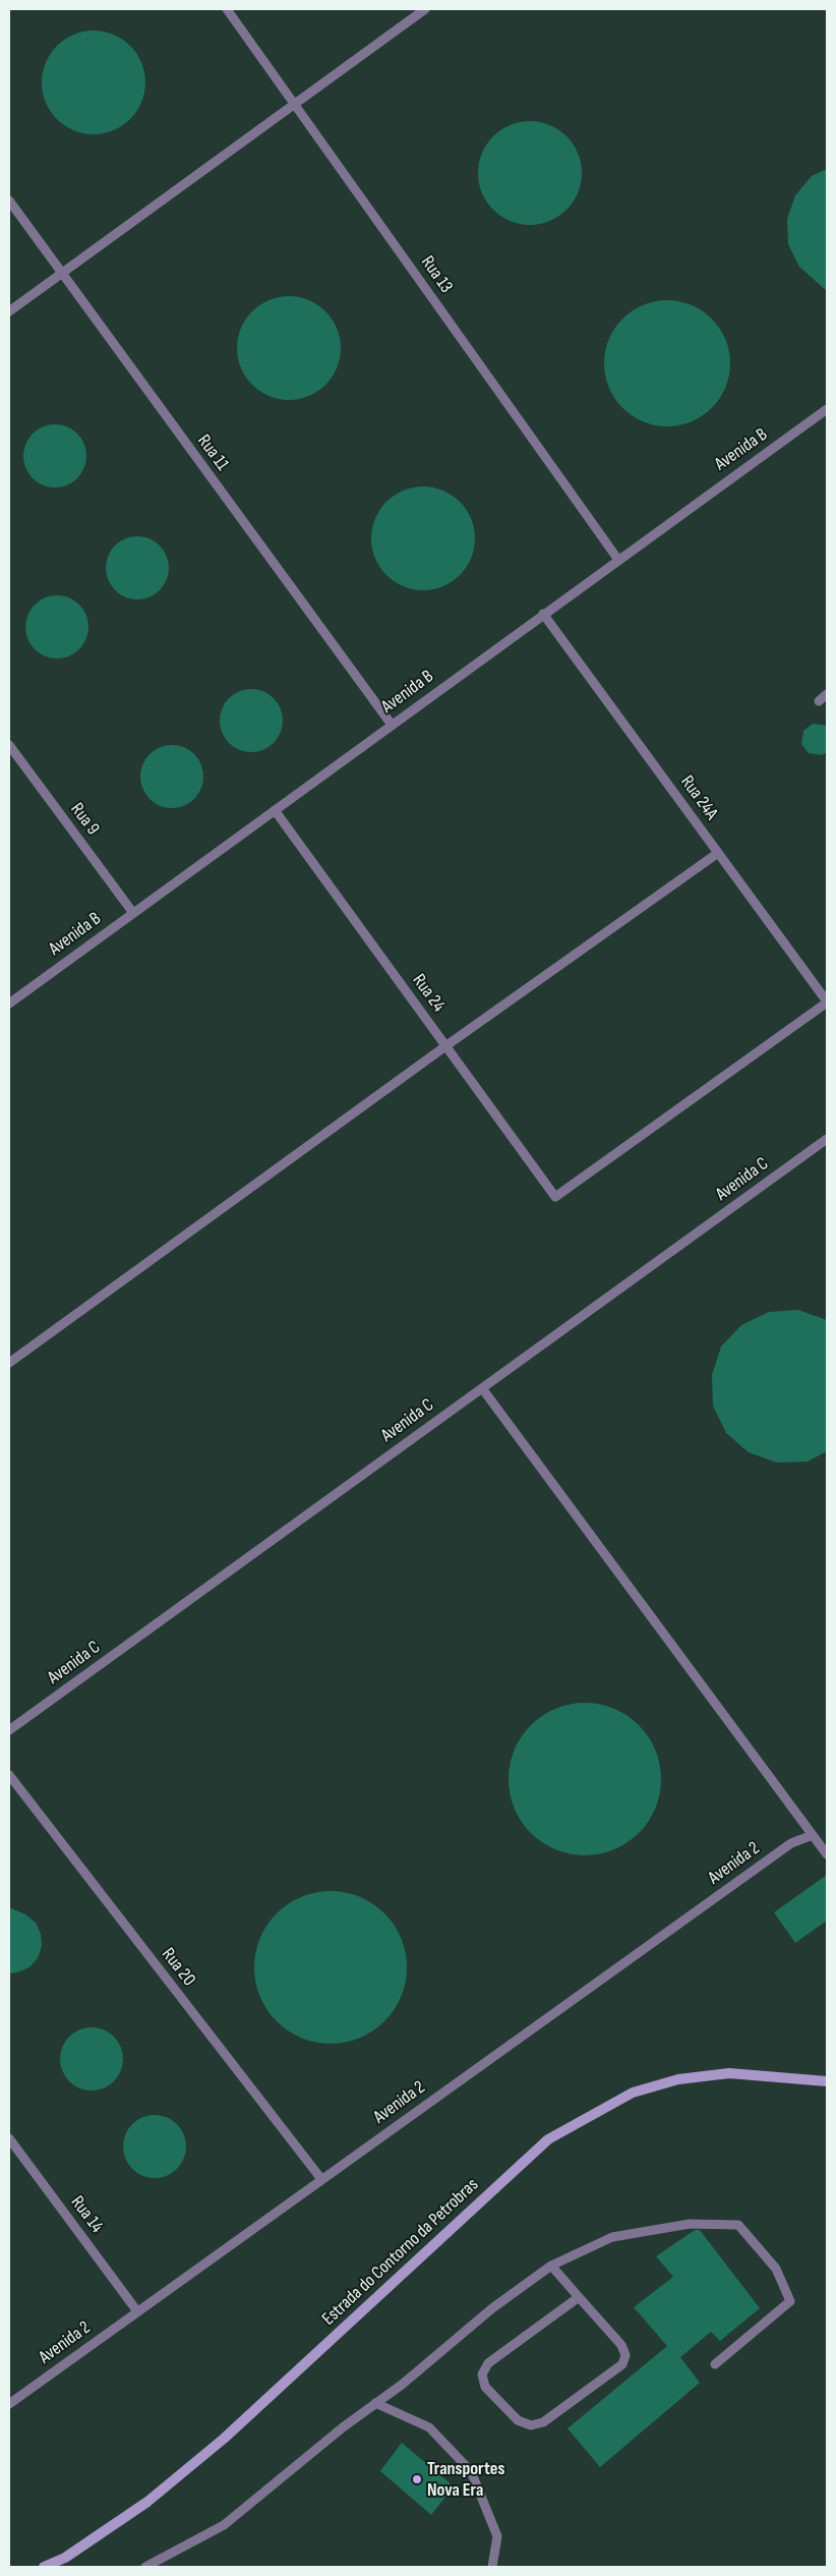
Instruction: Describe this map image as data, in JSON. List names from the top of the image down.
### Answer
{
  "streets": {
    "main road": ["Estrada do Contorno da Petrobras"],
    "lane": [
      "Rua 13",
      "Avenida B",
      "Rua 11",
      "Rua 24A",
      "Rua 9",
      "Rua 24",
      "Avenida C",
      "Avenida 2",
      "Rua 20",
      "Rua 14"
    ]
  },
  "crossings": [
    ["Rua 13", "Avenida B"],
    ["Avenida B", "Rua 11"],
    ["Avenida B", "Rua 24A"],
    ["Avenida B", "Rua 9"],
    ["Avenida B", "Rua 24"],
    ["Rua 24A", "Rua 24"],
    ["Avenida 2", "Rua 20"],
    ["Avenida 2", "Rua 14"]
  ],
  "places": ["Transportes Nova Era"]
}
